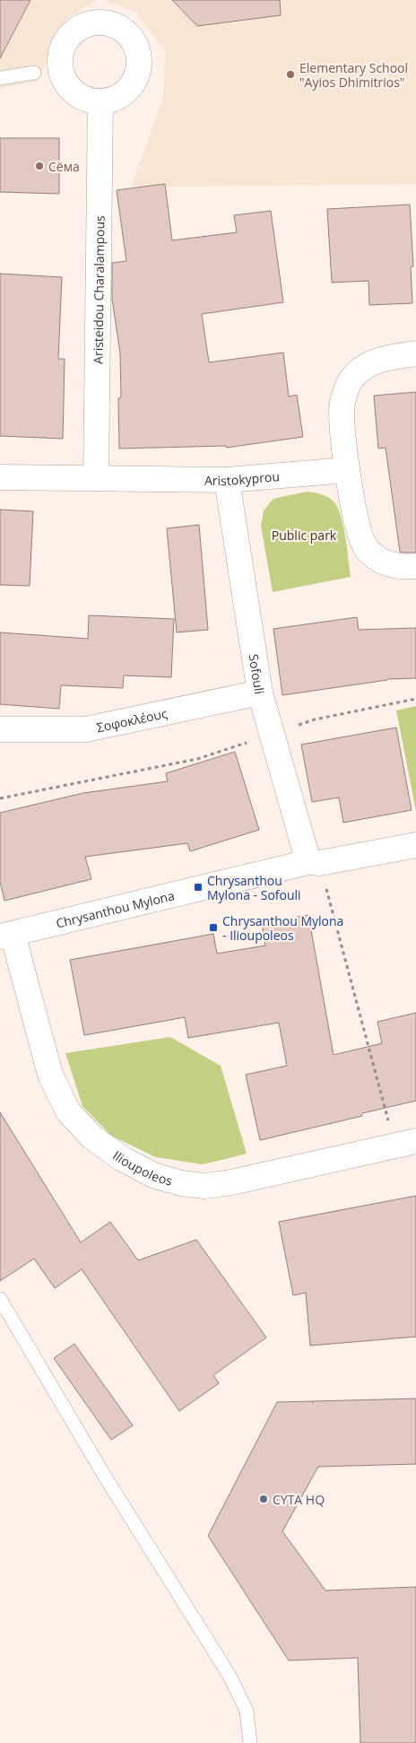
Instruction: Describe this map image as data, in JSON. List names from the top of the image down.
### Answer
{
  "streets": {
    "street": [
      "Aristeidou Charalampous",
      "Aristokyprou",
      "Sofouli",
      "Σοφοκλέους",
      "Chrysanthou Mylona",
      "Ilioupoleos"
    ]
  },
  "crossings": [
    ["Aristeidou Charalampous", "Aristokyprou"],
    ["Aristokyprou", "Sofouli"],
    ["Sofouli", "Σοφοκλέους"],
    ["Sofouli", "Chrysanthou Mylona"],
    ["Chrysanthou Mylona", "Ilioupoleos"]
  ],
  "parks": ["Public park"],
  "places": {
    "other": ["Elementary School \"Ayios Dhimitrios\"", "Сёма", "CYTA HQ"],
    "transit": ["Chrysanthou Mylona - Sofouli", "Chrysanthou Mylona - Ilioupoleos"]
  }
}
